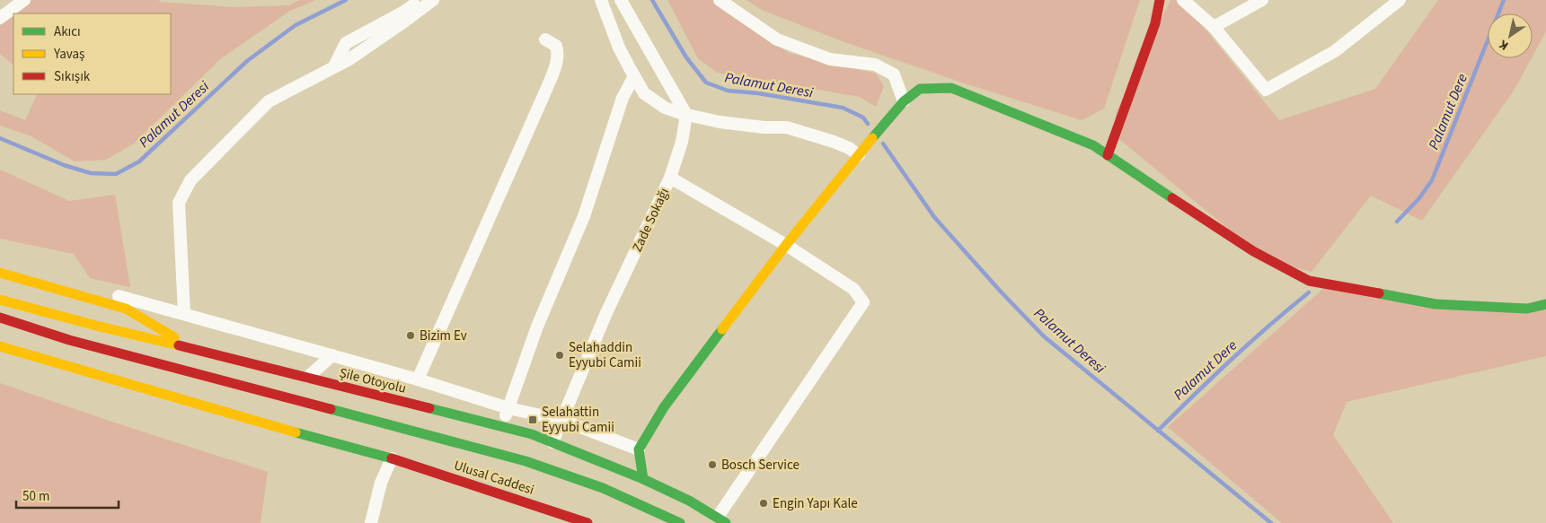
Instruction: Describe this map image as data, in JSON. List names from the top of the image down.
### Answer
{
  "streets": {
    "main road": ["Şile Otoyolu", "Ulusal Caddesi"],
    "street": ["Zade Sokağı"]
  },
  "crossings": [
    ["Zade Sokağı", "Şile Otoyolu"]
  ],
  "water": ["Palamut Deresi", "Palamut Dere"],
  "places": {
    "other": [
      "Bizim Ev",
      "Selahaddin Eyyubi Camii",
      "Bosch Service",
      "Engin Yapı Kale"
    ],
    "transit": ["Selahattin Eyyubi Camii"]
  },
  "legend": ["Akıcı", "Yavaş", "Sıkışık"],
  "scale_bar": "50 m",
  "north": "bottom left"
}
